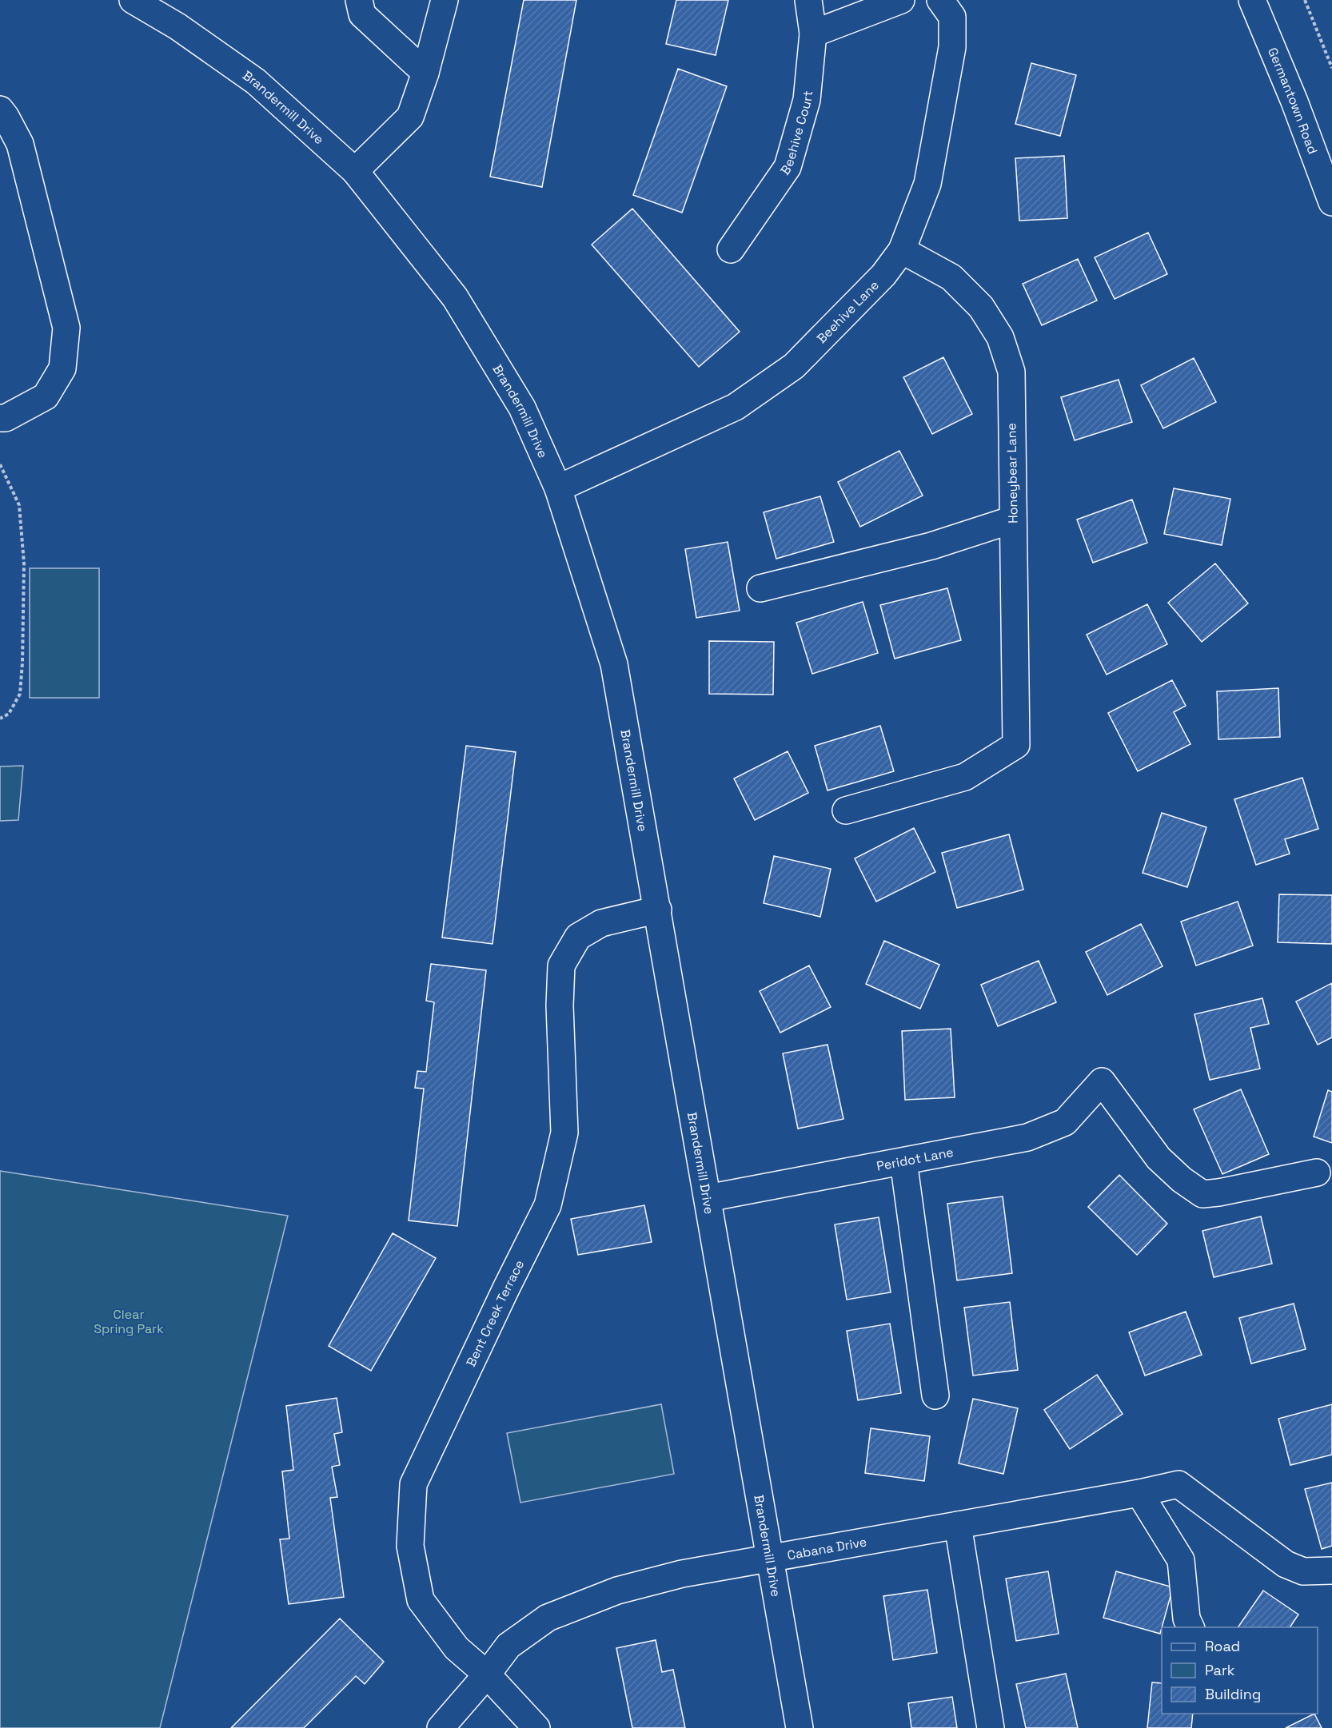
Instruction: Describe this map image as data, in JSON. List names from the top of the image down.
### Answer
{
  "streets": {
    "street": [
      "Germantown Road",
      "Brandermill Drive",
      "Beehive Court",
      "Beehive Lane",
      "Honeybear Lane",
      "Peridot Lane",
      "Bent Creek Terrace",
      "Cabana Drive"
    ]
  },
  "crossings": [
    ["Brandermill Drive", "Beehive Lane"],
    ["Brandermill Drive", "Peridot Lane"],
    ["Brandermill Drive", "Bent Creek Terrace"],
    ["Brandermill Drive", "Cabana Drive"],
    ["Beehive Lane", "Honeybear Lane"],
    ["Bent Creek Terrace", "Cabana Drive"]
  ],
  "parks": ["Clear Spring Park"],
  "legend": ["Road", "Park", "Building"]
}
